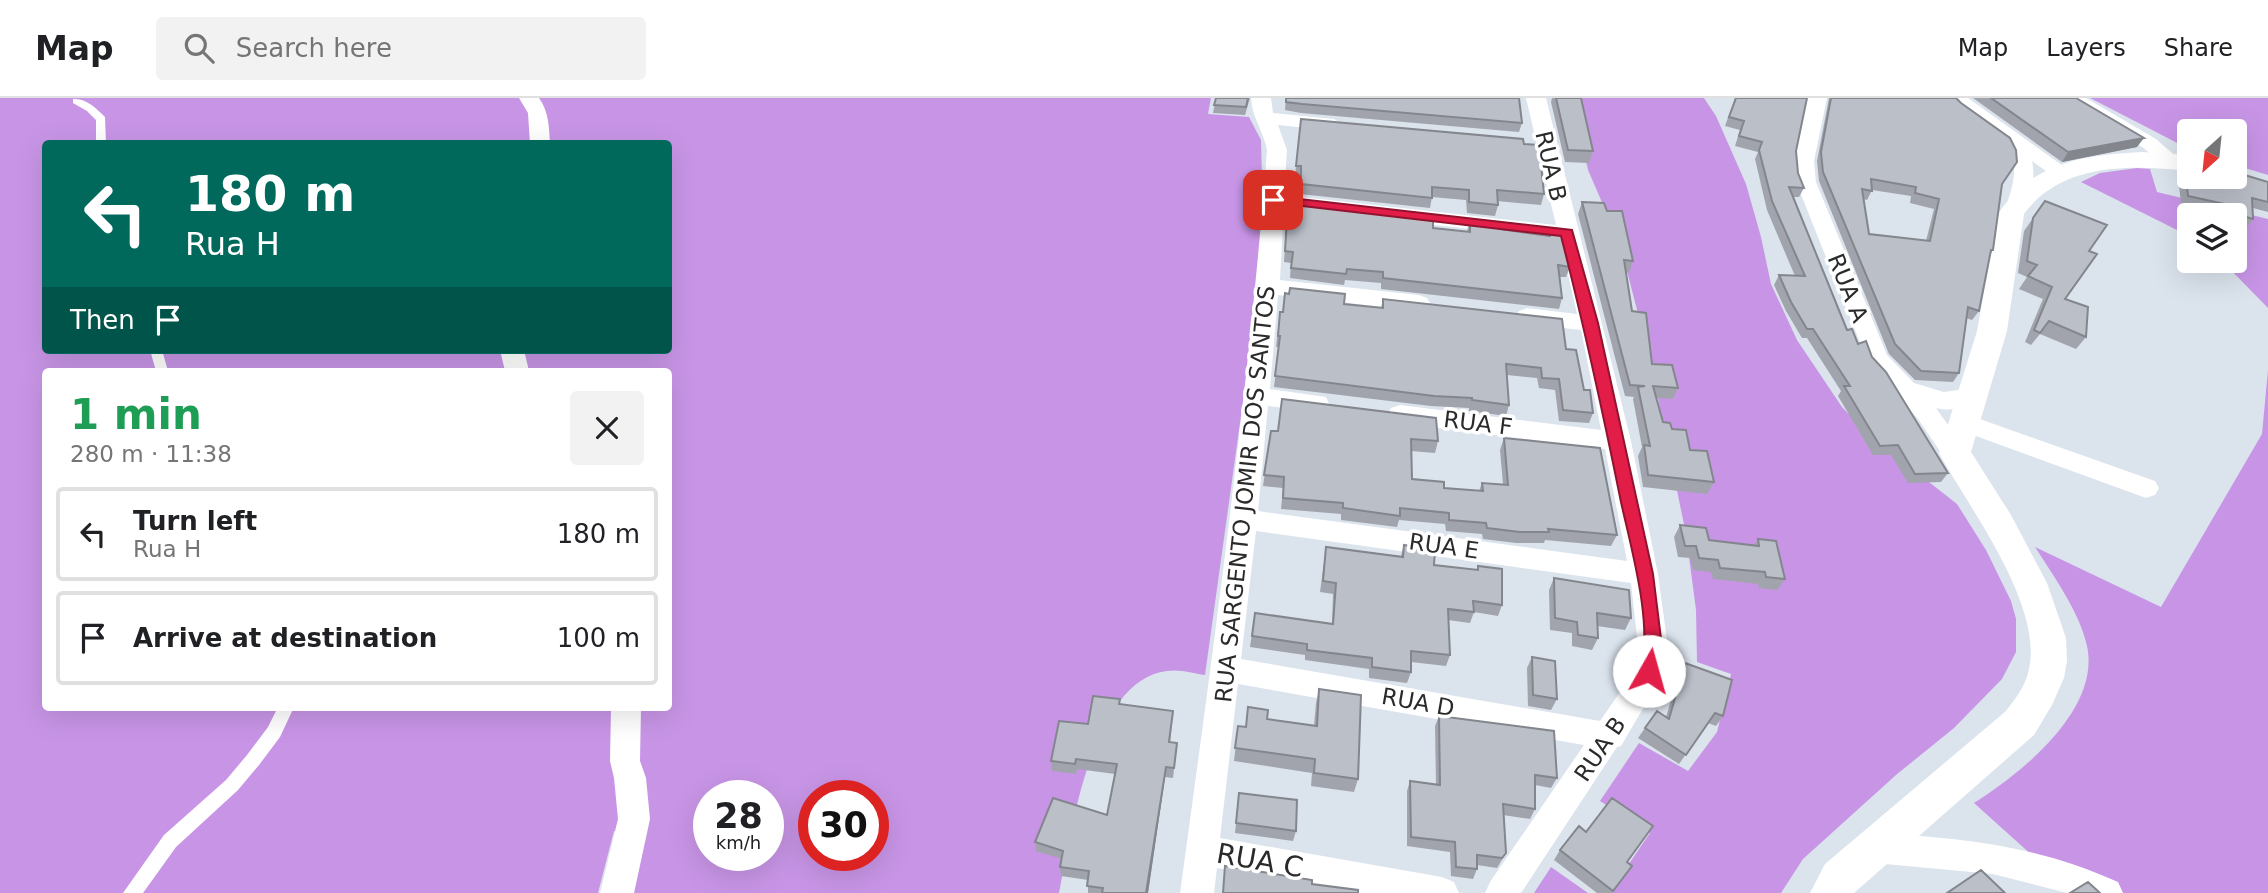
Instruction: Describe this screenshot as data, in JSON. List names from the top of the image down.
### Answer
{
  "streets": {
    "street": [
      "RUA B",
      "RUA A",
      "RUA F",
      "RUA SARGENTO JOMIR DOS SANTOS",
      "RUA E",
      "RUA D",
      "RUA C"
    ]
  },
  "crossings": [
    ["RUA B", "RUA F"],
    ["RUA B", "RUA E"],
    ["RUA B", "RUA D"],
    ["RUA SARGENTO JOMIR DOS SANTOS", "RUA E"],
    ["RUA SARGENTO JOMIR DOS SANTOS", "RUA D"],
    ["RUA SARGENTO JOMIR DOS SANTOS", "RUA C"]
  ],
  "north": "bottom left",
  "page": {
    "header": "Map",
    "search": "Search here",
    "nav": ["Map", "Layers", "Share"],
    "turn": ["180 m", "Rua H"],
    "then": "Then",
    "heading": ["1 min", "280 m · 11:38"],
    "list": [
      {
        "name": "Turn left",
        "note": "Rua H",
        "value": "180 m"
      },
      {
        "name": "Arrive at destination",
        "value": "100 m"
      }
    ],
    "speed": "28 km/h",
    "limit": "30"
  }
}
